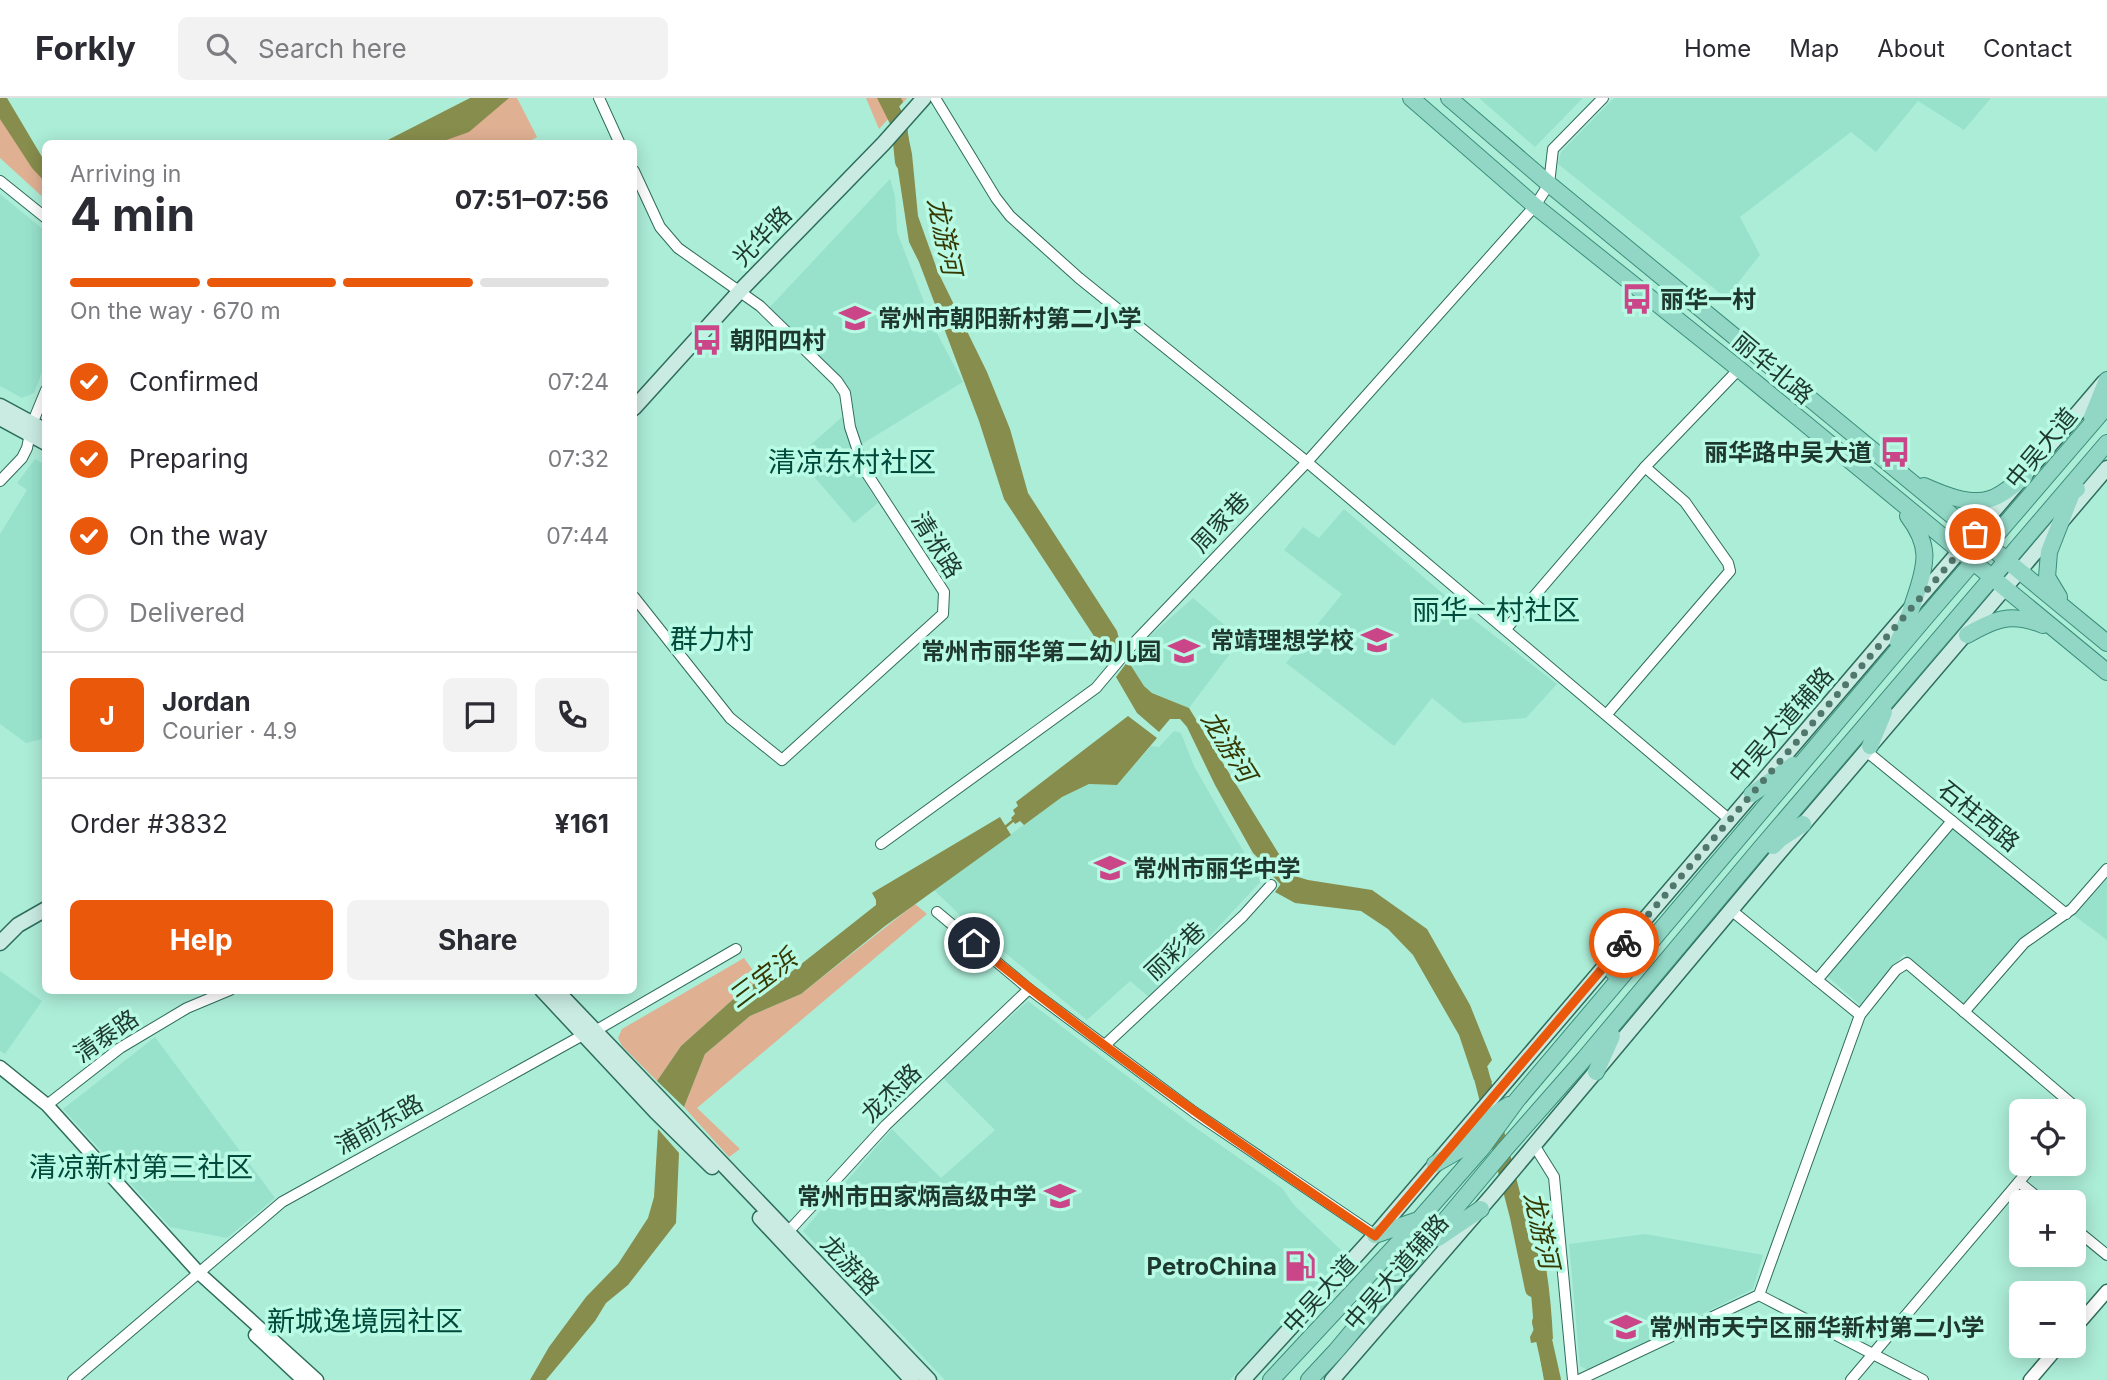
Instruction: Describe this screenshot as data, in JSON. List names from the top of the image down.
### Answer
{
  "streets": {
    "main road": [
      "光华路",
      "丽华北路",
      "中吴大道",
      "中吴大道辅路",
      "龙游路"
    ],
    "street": [
      "周家巷",
      "清洑路",
      "石柱西路",
      "丽彩巷",
      "清泰路",
      "龙杰路",
      "浦前东路"
    ]
  },
  "crossings": [
    ["光华路", "清洑路"],
    ["丽华北路", "中吴大道"],
    ["丽华北路", "周家巷"],
    ["丽华北路", "中吴大道辅路"],
    ["中吴大道", "中吴大道辅路"],
    ["龙杰路", "龙游路"]
  ],
  "districts": [
    "清凉东村社区",
    "丽华一村社区",
    "群力村",
    "清凉新村第三社区",
    "新城逸境园社区"
  ],
  "water": ["龙游河", "三宝浜"],
  "places": {
    "bus stop": ["丽华一村", "朝阳四村", "丽华路中吴大道"],
    "school or university": [
      "常州市朝阳新村第二小学",
      "常靖理想学校",
      "常州市丽华第二幼儿园",
      "常州市丽华中学",
      "常州市田家炳高级中学",
      "常州市天宁区丽华新村第二小学"
    ],
    "fuel station": ["PetroChina"]
  },
  "page": {
    "header": "Forkly",
    "search": "Search here",
    "nav": [
      "Home",
      "Map",
      "About",
      "Contact"
    ],
    "heading": ["4 min", "Arriving in", "07:51–07:56"],
    "panel": [
      "Jordan",
      "Courier · 4.9",
      "Order #3832",
      "¥161"
    ],
    "bar": "On the way · 670 m",
    "list": [
      ["Confirmed", "07:24"],
      ["Preparing", "07:32"],
      ["On the way", "07:44"],
      "Delivered"
    ],
    "round": "J",
    "buttons": ["Help", "Share"],
    "map_buttons": ["+", "−"]
  }
}
